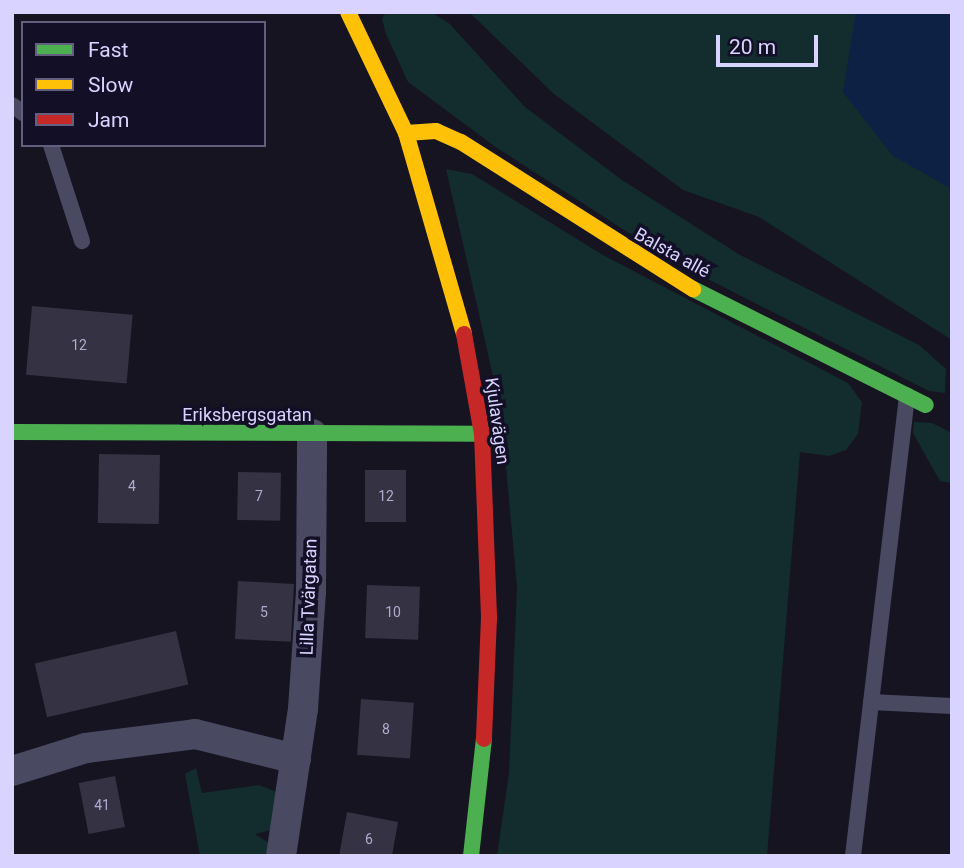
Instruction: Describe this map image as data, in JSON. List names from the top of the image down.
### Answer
{
  "streets": {
    "street": [
      "Balsta allé",
      "Eriksbergsgatan",
      "Kjulavägen",
      "Lilla Tvärgatan"
    ]
  },
  "crossings": [
    ["Balsta allé", "Kjulavägen"],
    ["Eriksbergsgatan", "Kjulavägen"],
    ["Eriksbergsgatan", "Lilla Tvärgatan"]
  ],
  "house_numbers": [
    "12",
    "4",
    "7",
    "12",
    "5",
    "10",
    "8",
    "41",
    "6"
  ],
  "legend": ["Fast", "Slow", "Jam"],
  "scale_bar": "20 m"
}
